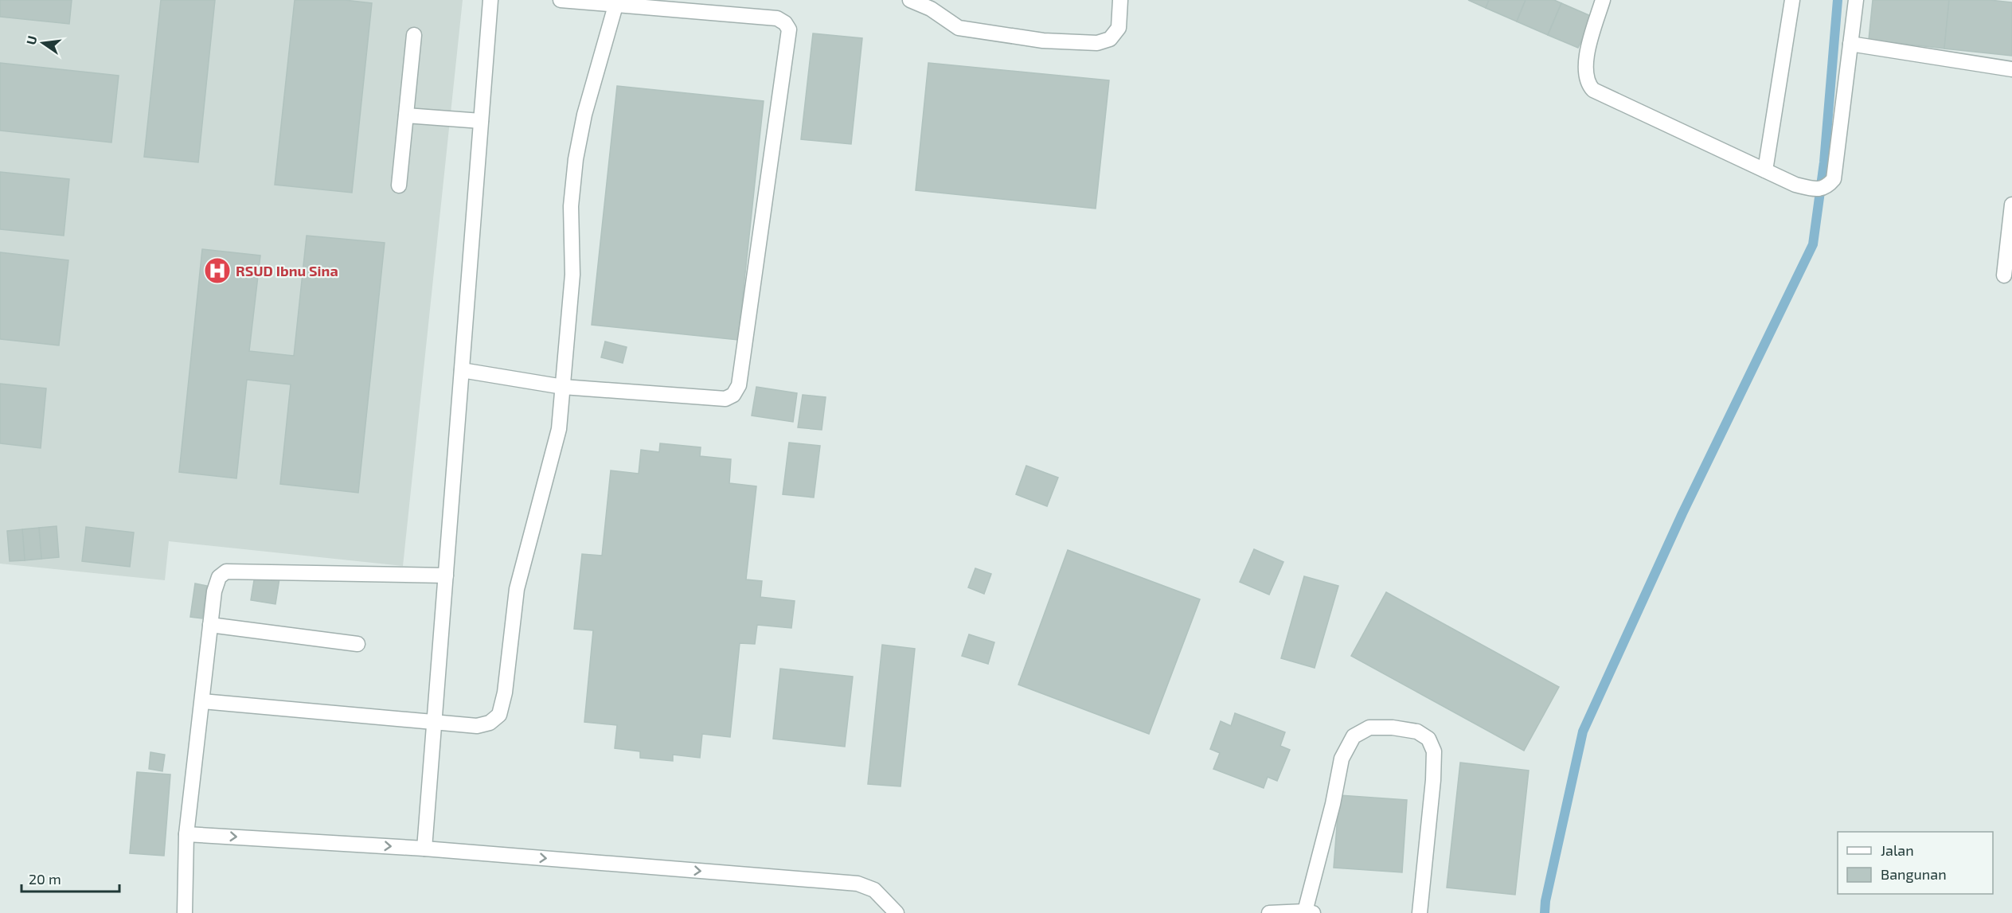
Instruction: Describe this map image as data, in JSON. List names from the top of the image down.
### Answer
{
  "places": {
    "hospital": ["RSUD Ibnu Sina"]
  },
  "legend": ["Jalan", "Bangunan"],
  "scale_bar": "20 m",
  "north": "left"
}
